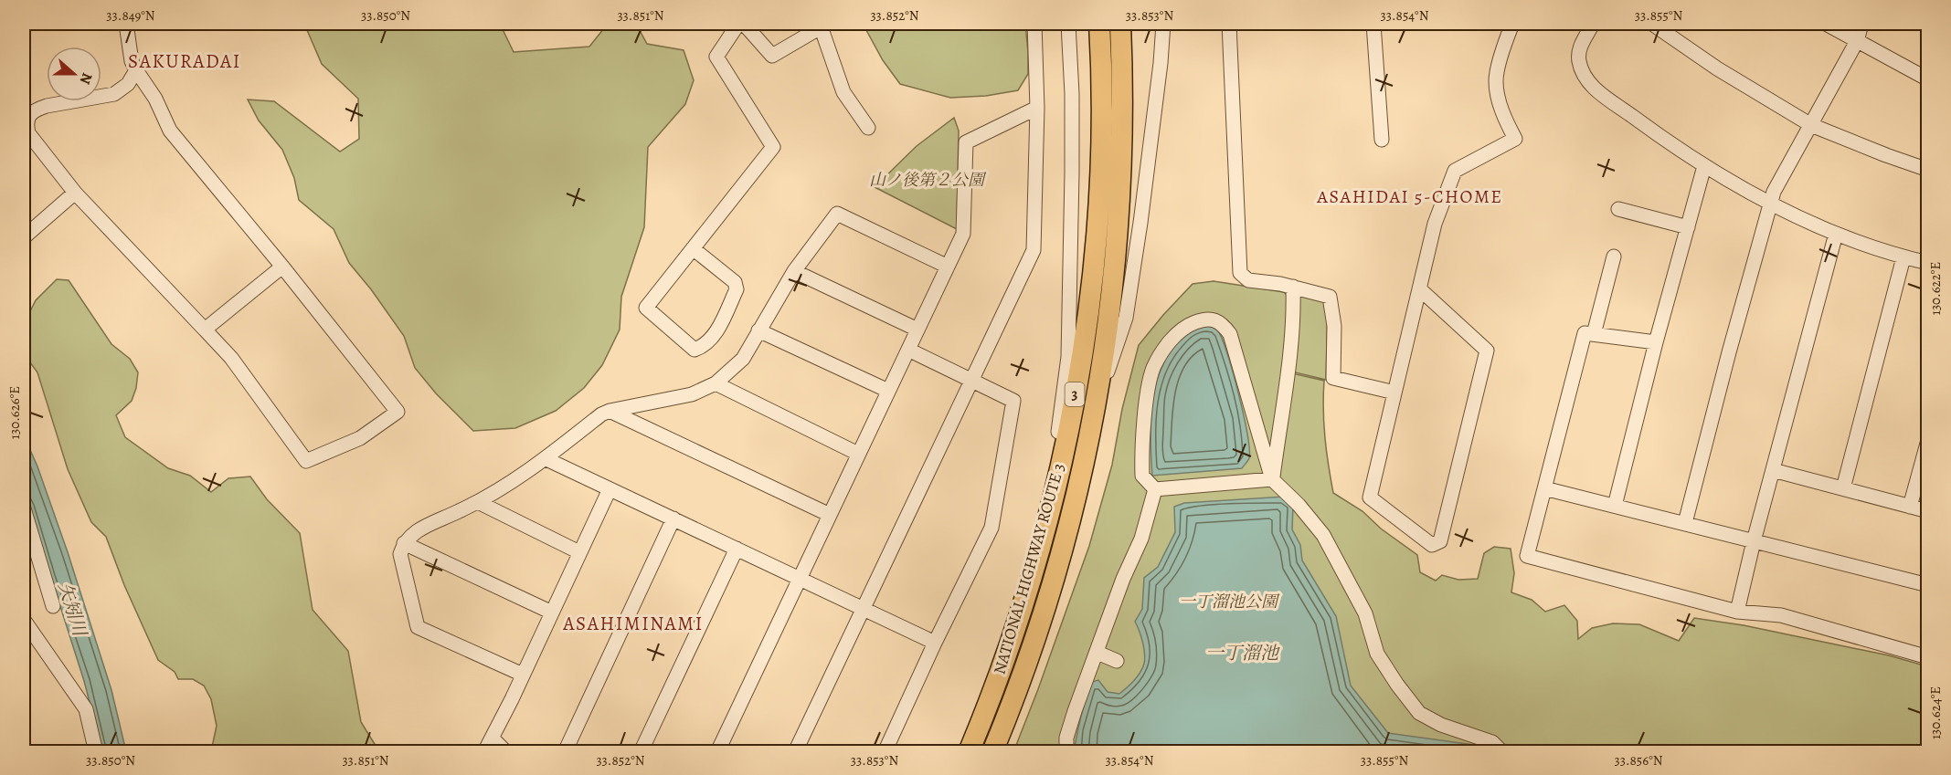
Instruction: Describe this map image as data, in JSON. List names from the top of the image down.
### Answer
{
  "streets": {
    "highway": ["3", "NATIONAL HIGHWAY ROUTE 3"]
  },
  "districts": ["SAKURADAI", "ASAHIDAI 5-CHOME", "ASAHIMINAMI"],
  "water": ["矢矧川", "一丁溜池"],
  "parks": ["山ノ後第２公園", "一丁溜池公園"],
  "north": "right",
  "coordinates": [
    "33.849°N",
    "33.850°N",
    "33.851°N",
    "33.852°N",
    "33.853°N",
    "33.854°N",
    "33.855°N",
    "130.622°E",
    "130.626°E",
    "130.624°E",
    "33.856°N"
  ]
}
